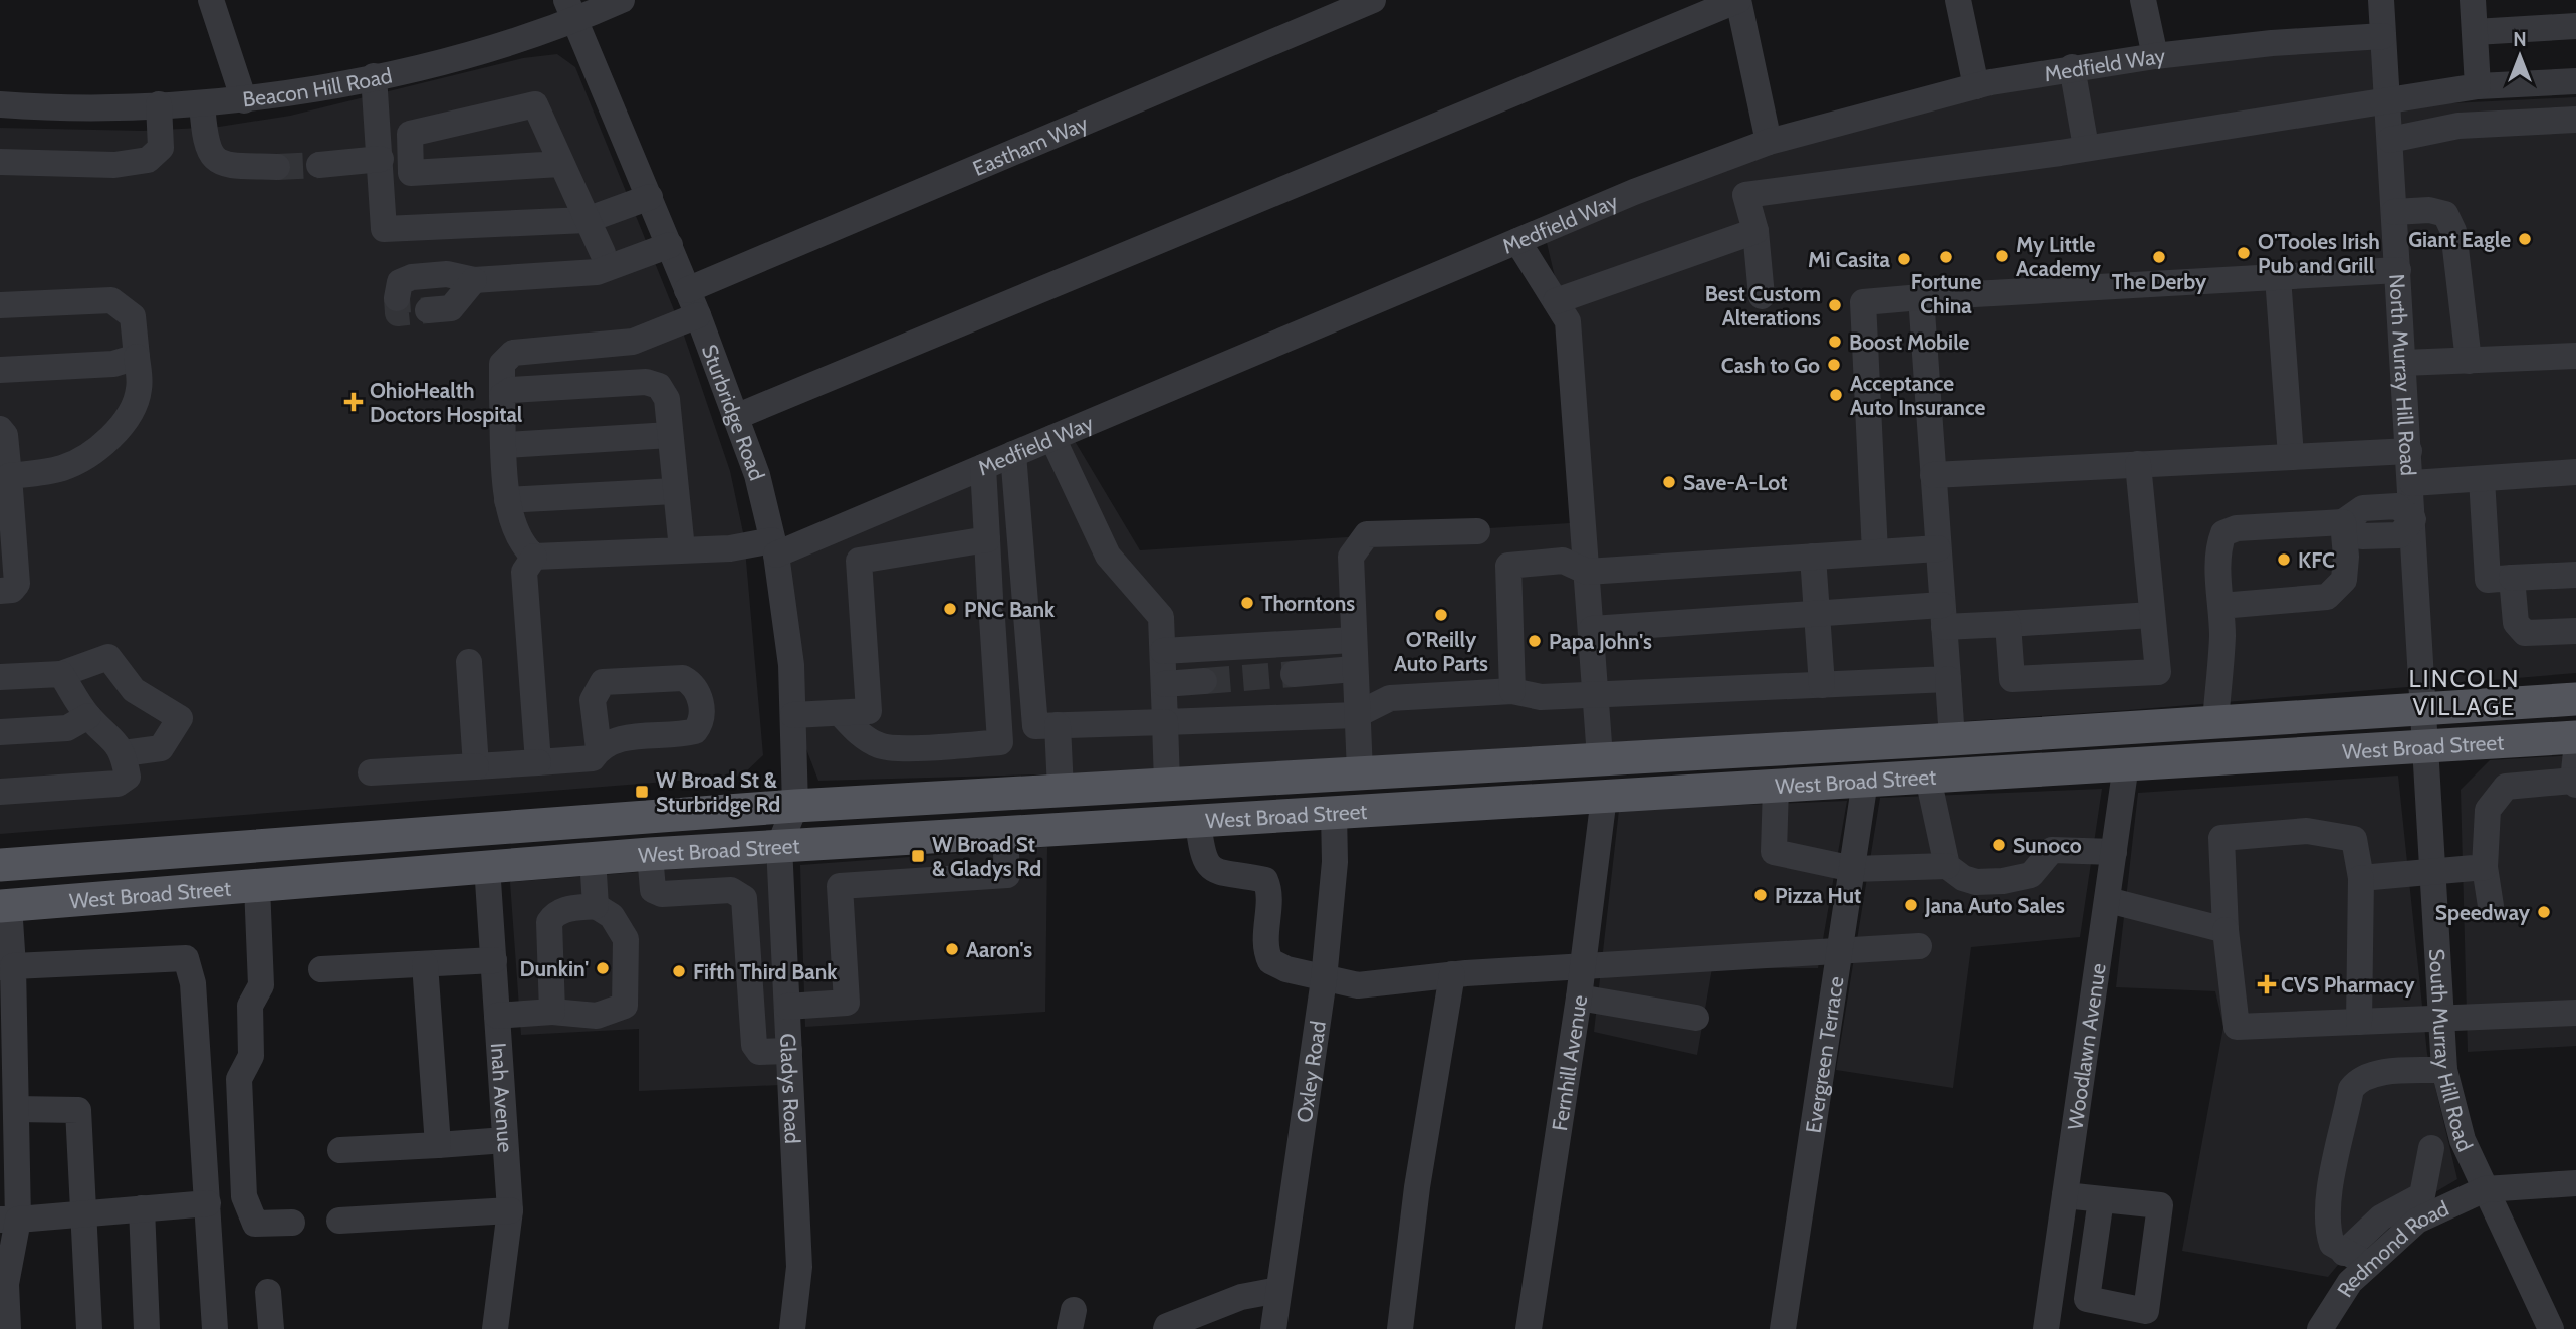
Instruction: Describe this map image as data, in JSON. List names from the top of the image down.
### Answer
{
  "streets": {
    "main road": ["West Broad Street"],
    "street": [
      "Medfield Way",
      "Beacon Hill Road",
      "Eastham Way",
      "North Murray Hill Road",
      "Sturbridge Road",
      "Woodlawn Avenue",
      "South Murray Hill Road",
      "Evergreen Terrace",
      "Fernhill Avenue",
      "Oxley Road",
      "Gladys Road",
      "Inah Avenue",
      "Redmond Road"
    ]
  },
  "crossings": [
    ["Medfield Way", "North Murray Hill Road"],
    ["Medfield Way", "Sturbridge Road"],
    ["Beacon Hill Road", "Sturbridge Road"],
    ["Eastham Way", "Sturbridge Road"],
    ["North Murray Hill Road", "West Broad Street"],
    ["North Murray Hill Road", "South Murray Hill Road"],
    ["Sturbridge Road", "West Broad Street"],
    ["Sturbridge Road", "Gladys Road"],
    ["West Broad Street", "Woodlawn Avenue"],
    ["West Broad Street", "South Murray Hill Road"],
    ["West Broad Street", "Evergreen Terrace"],
    ["West Broad Street", "Fernhill Avenue"],
    ["West Broad Street", "Oxley Road"],
    ["West Broad Street", "Gladys Road"],
    ["West Broad Street", "Inah Avenue"],
    ["South Murray Hill Road", "Redmond Road"]
  ],
  "districts": ["LINCOLN VILLAGE"],
  "places": {
    "other": [
      "Giant Eagle",
      "O'Tooles Irish Pub and Grill",
      "My Little Academy",
      "Fortune China",
      "The Derby",
      "Mi Casita",
      "Best Custom Alterations",
      "Boost Mobile",
      "Cash to Go",
      "Acceptance Auto Insurance",
      "Save-A-Lot",
      "KFC",
      "Thorntons",
      "PNC Bank",
      "O'Reilly Auto Parts",
      "Papa John's",
      "Sunoco",
      "Pizza Hut",
      "Jana Auto Sales",
      "Speedway",
      "Aaron's",
      "Dunkin'",
      "Fifth Third Bank"
    ],
    "health": ["OhioHealth Doctors Hospital", "CVS Pharmacy"],
    "transit": ["W Broad St & Sturbridge Rd", "W Broad St & Gladys Rd"]
  },
  "north": "top"
}
